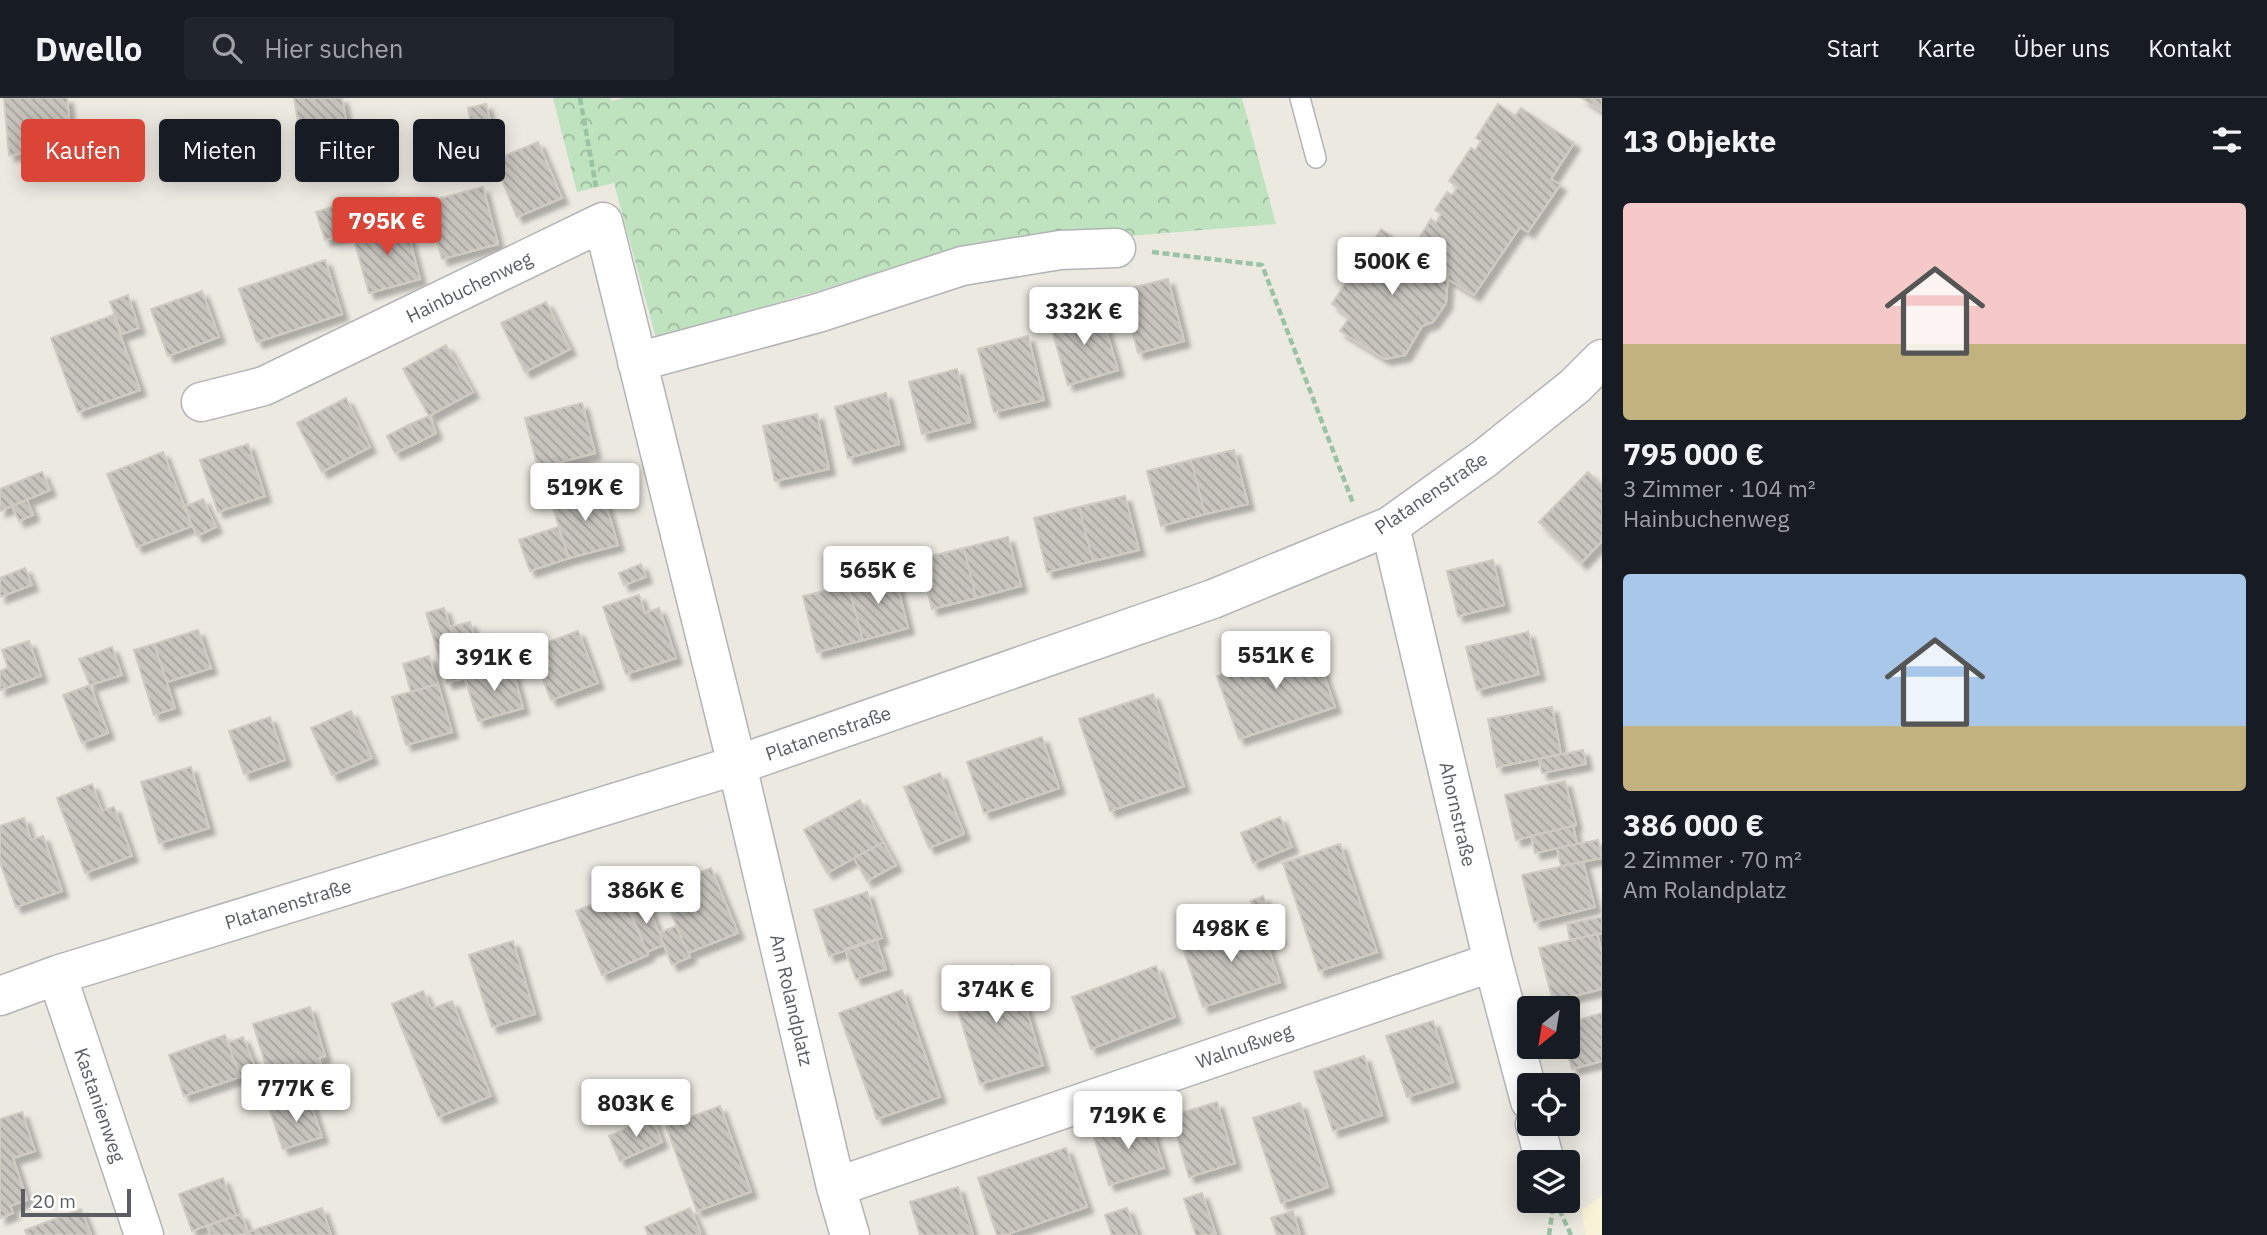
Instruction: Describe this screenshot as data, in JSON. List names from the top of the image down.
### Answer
{
  "streets": {
    "street": [
      "Hainbuchenweg",
      "Platanenstraße",
      "Ahornstraße",
      "Am Rolandplatz",
      "Walnußweg",
      "Kastanienweg"
    ]
  },
  "crossings": [
    ["Platanenstraße", "Ahornstraße"],
    ["Platanenstraße", "Am Rolandplatz"],
    ["Platanenstraße", "Kastanienweg"],
    ["Ahornstraße", "Walnußweg"],
    ["Am Rolandplatz", "Walnußweg"]
  ],
  "scale_bar": "20 m",
  "north": "bottom left",
  "page": {
    "header": "Dwello",
    "search": "Hier suchen",
    "nav": [
      "Start",
      "Karte",
      "Über uns",
      "Kontakt"
    ],
    "heading": "13 Objekte",
    "chip": [
      "Kaufen",
      "Mieten",
      "Filter",
      "Neu"
    ],
    "list": [
      {
        "name": "795 000 €",
        "note": "3 Zimmer · 104 m² · Hainbuchenweg"
      },
      {
        "name": "386 000 €",
        "note": "2 Zimmer · 70 m² · Am Rolandplatz"
      }
    ],
    "price": [
      "795K €",
      "500K €",
      "332K €",
      "519K €",
      "565K €",
      "551K €",
      "391K €",
      "386K €",
      "498K €",
      "374K €",
      "777K €",
      "803K €",
      "719K €"
    ],
    "scale": "20 m"
  }
}
